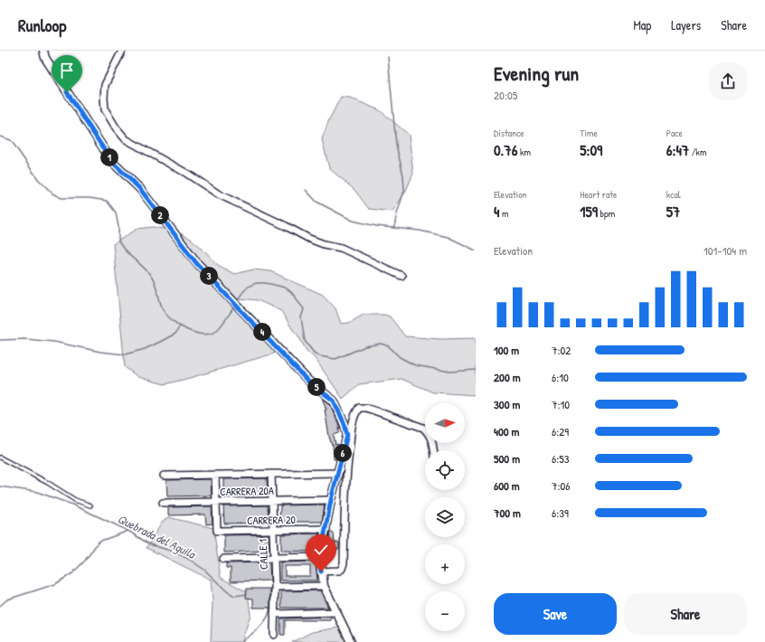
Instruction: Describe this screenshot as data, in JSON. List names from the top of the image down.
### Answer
{
  "streets": {
    "street": ["CARRERA 20A", "CARRERA 20", "CALLE 1"]
  },
  "crossings": [
    ["CARRERA 20A", "CARRERA 20"],
    ["CARRERA 20A", "CALLE 1"],
    ["CARRERA 20", "CALLE 1"]
  ],
  "water": ["Quebrada del Aguila"],
  "north": "right",
  "page": {
    "header": "Runloop",
    "nav": ["Map", "Layers", "Share"],
    "heading": ["Evening run", "20:05"],
    "stats": [
      ["Distance", "0.76 km"],
      ["Time", "5:09"],
      ["Pace", "6:47 /km"],
      ["Elevation", "4 m"],
      ["Heart rate", "159 bpm"],
      ["kcal", "57"]
    ],
    "pins": [
      "1",
      "2",
      "3",
      "4",
      "5",
      "6"
    ],
    "chart": ["Elevation", "101–104 m"],
    "list": [
      {
        "name": "100 m",
        "note": "7:02"
      },
      {
        "name": "200 m",
        "note": "6:10"
      },
      {
        "name": "300 m",
        "note": "7:10"
      },
      {
        "name": "400 m",
        "note": "6:29"
      },
      {
        "name": "500 m",
        "note": "6:53"
      },
      {
        "name": "600 m",
        "note": "7:06"
      },
      {
        "name": "700 m",
        "note": "6:39"
      }
    ],
    "map_buttons": ["+", "−"],
    "buttons": ["Save", "Share"]
  }
}
